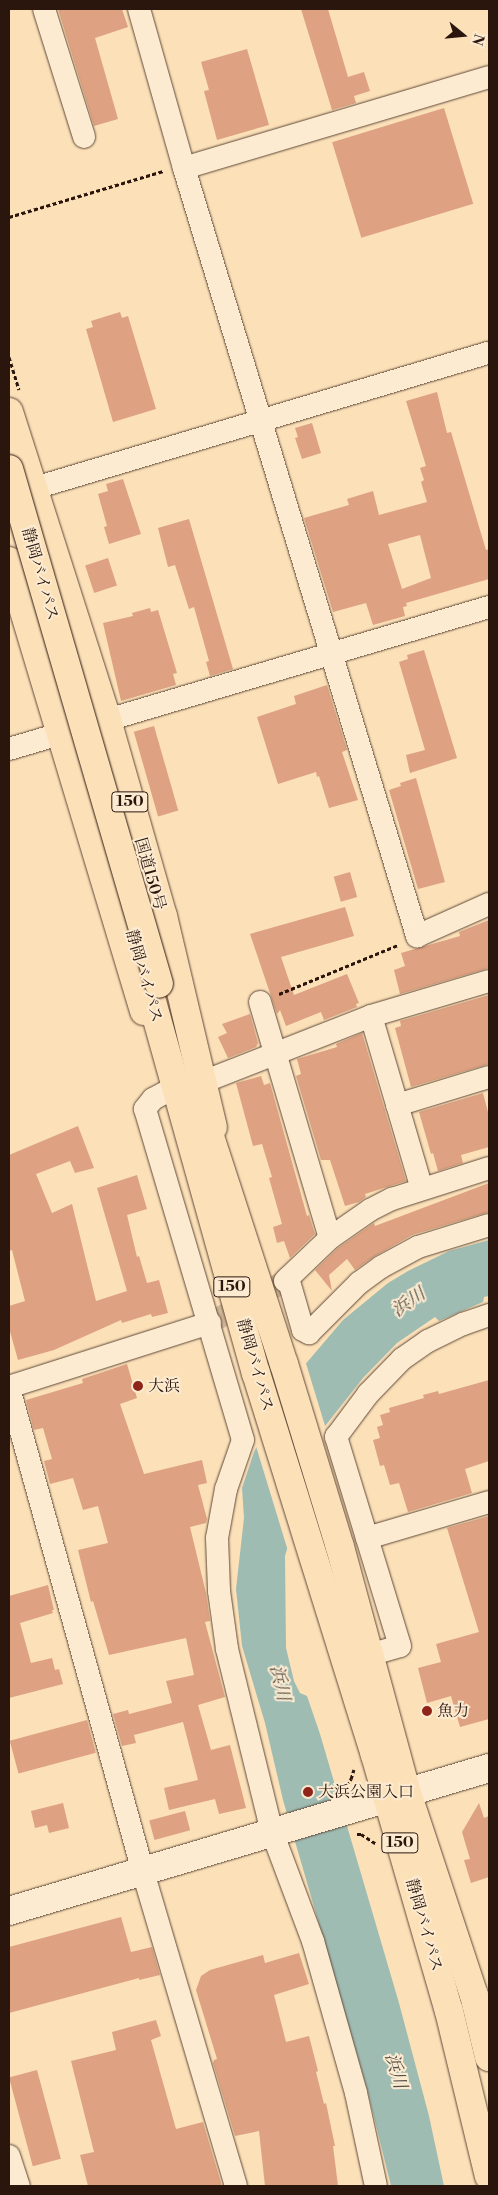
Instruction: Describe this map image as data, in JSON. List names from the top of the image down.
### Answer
{
  "streets": {
    "highway": ["静岡バイパス", "150", "国道150号"]
  },
  "crossings": [
    ["静岡バイパス", "150"],
    ["静岡バイパス", "国道150号"],
    ["150", "国道150号"]
  ],
  "water": ["浜川"],
  "places": ["大浜", "魚力", "大浜公園入口"],
  "north": "right"
}
